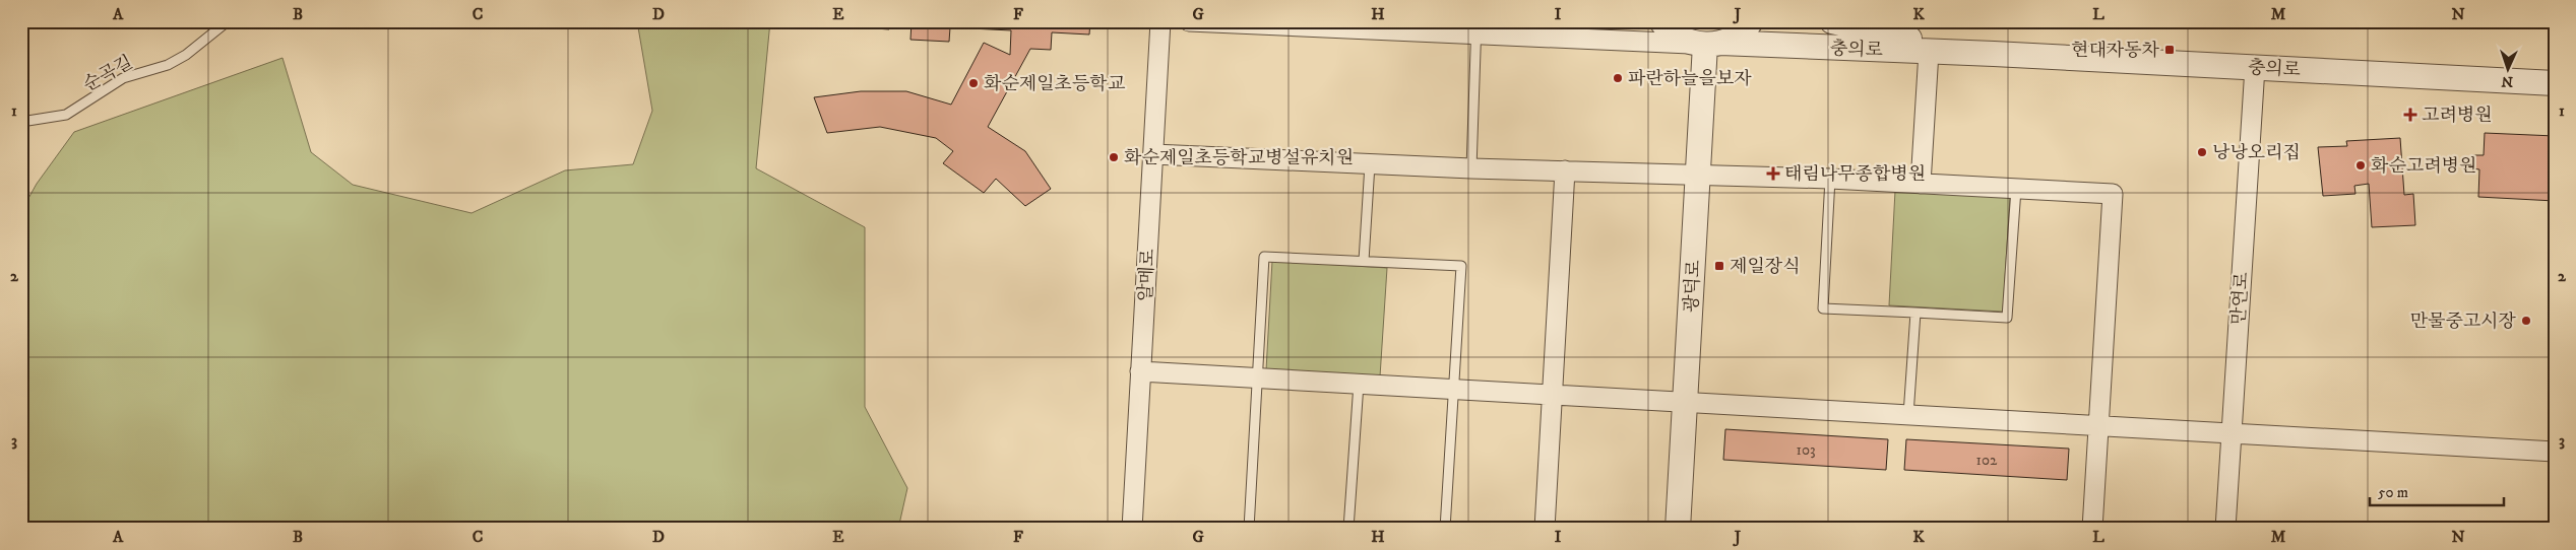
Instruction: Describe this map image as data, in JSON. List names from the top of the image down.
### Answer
{
  "streets": {
    "street": [
      "충의로",
      "알메로",
      "광덕로",
      "만연로"
    ],
    "lane": ["순곡길"]
  },
  "crossings": [
    ["충의로", "광덕로"],
    ["충의로", "만연로"]
  ],
  "places": {
    "transit": ["현대자동차", "제일장식"],
    "other": [
      "파란하늘을보자",
      "화순제일초등학교",
      "낭낭오리집",
      "화순제일초등학교병설유치원",
      "화순고려병원",
      "만물중고시장"
    ],
    "health": ["고려병원", "태림나무종합병원"]
  },
  "house_numbers": ["103", "102"],
  "scale_bar": "50 m",
  "north": "bottom",
  "grid": {
    "columns": [
      "A",
      "B",
      "C",
      "D",
      "E",
      "F",
      "G",
      "H",
      "I",
      "J",
      "K",
      "L",
      "M",
      "N"
    ],
    "rows": ["1", "2", "3"]
  }
}
